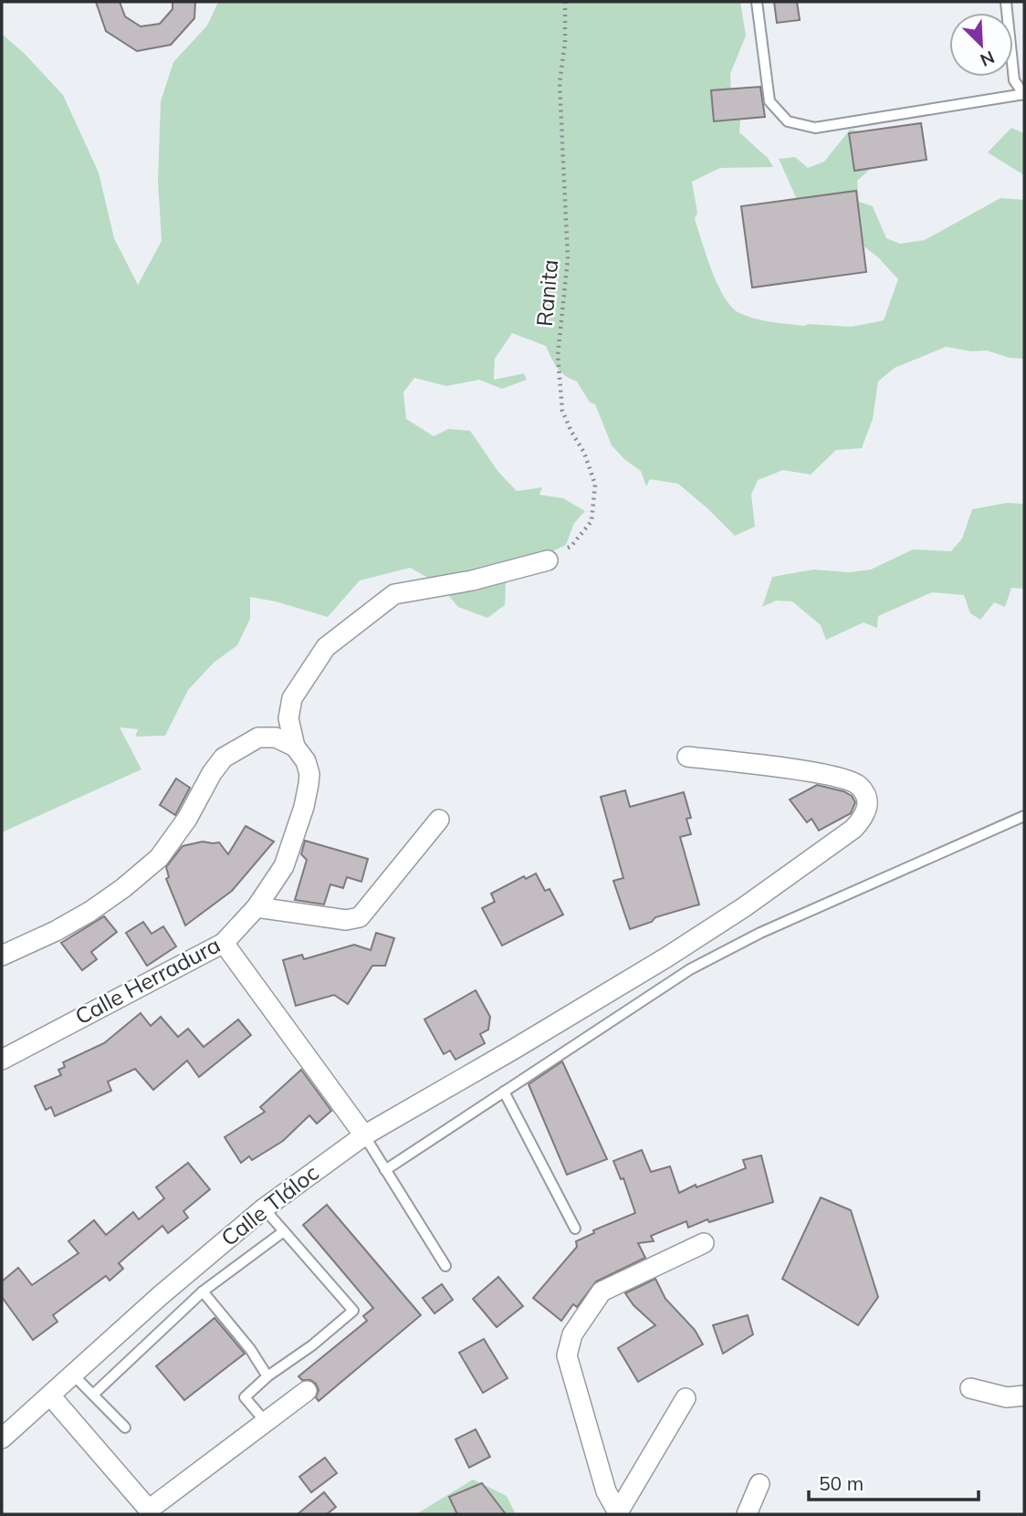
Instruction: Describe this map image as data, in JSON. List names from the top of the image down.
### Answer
{
  "streets": {
    "street": ["Calle Herradura", "Calle Tláloc"],
    "path": ["Ranita"]
  },
  "crossings": [
    ["Ranita", "Calle Herradura"]
  ],
  "scale_bar": "50 m",
  "north": "bottom right"
}
